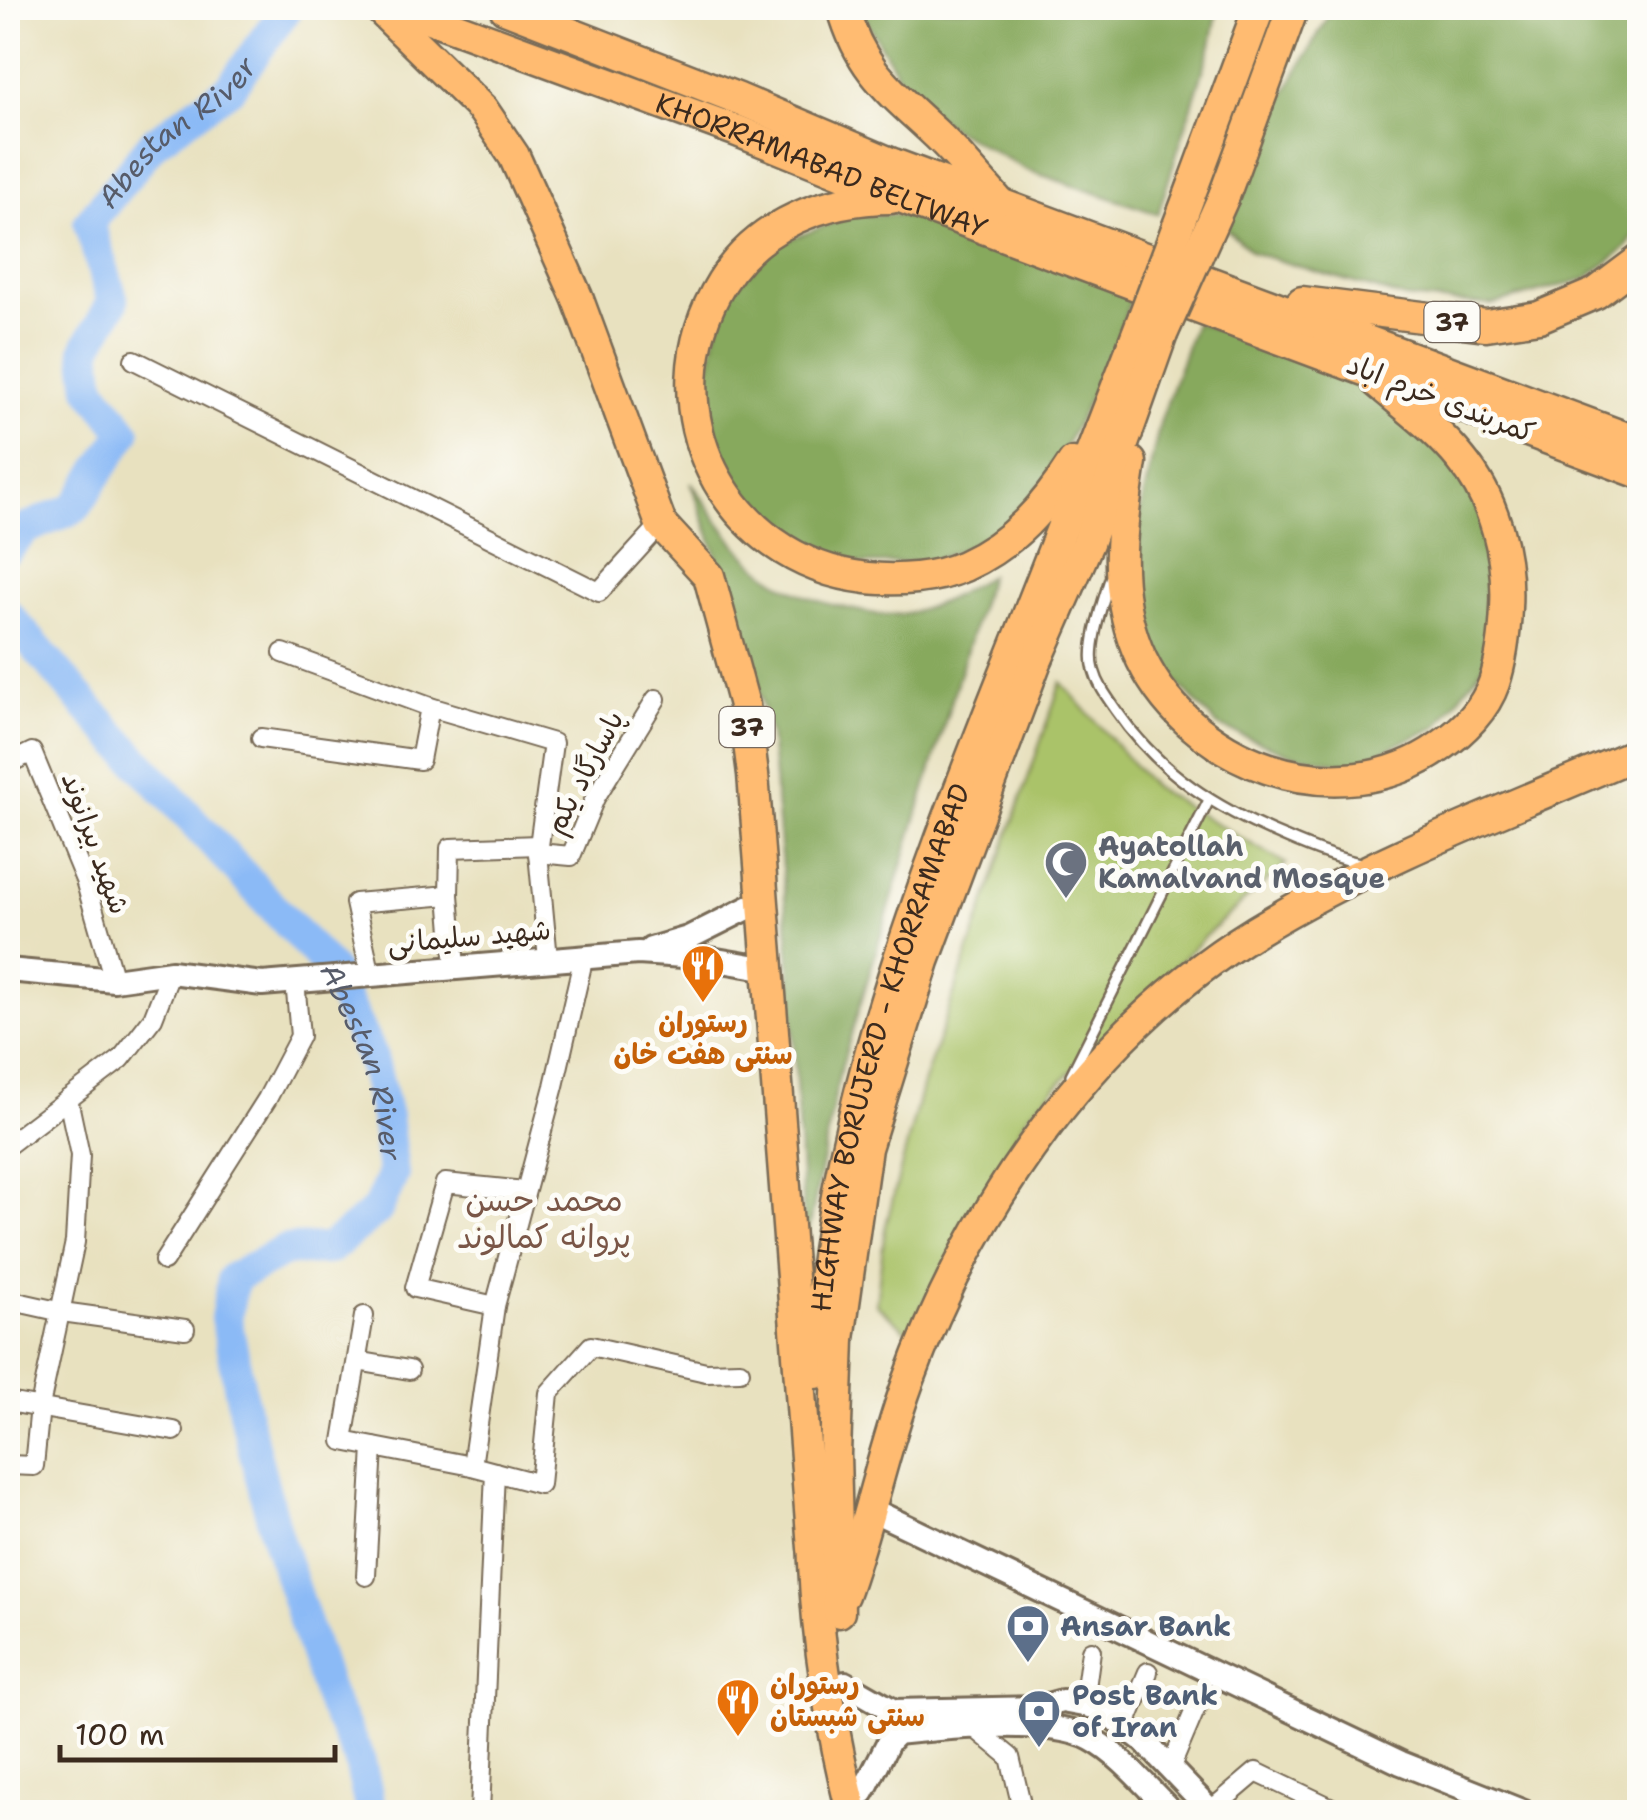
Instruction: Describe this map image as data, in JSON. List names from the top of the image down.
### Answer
{
  "streets": {
    "highway": [
      "KHORRAMABAD BELTWAY",
      "37",
      "کمربندی خرم اباد",
      "HIGHWAY BORUJERD - KHORRAMABAD"
    ],
    "street": ["پاسارگاد یکم", "شهید بیرانوند", "شهید سلیمانی"]
  },
  "crossings": [
    ["KHORRAMABAD BELTWAY", "37"],
    ["KHORRAMABAD BELTWAY", "کمربندی خرم اباد"],
    ["37", "کمربندی خرم اباد"],
    ["37", "شهید سلیمانی"],
    ["37", "HIGHWAY BORUJERD - KHORRAMABAD"],
    ["پاسارگاد یکم", "شهید سلیمانی"],
    ["شهید بیرانوند", "شهید سلیمانی"]
  ],
  "districts": ["محمد حسن پروانه کمالوند"],
  "water": ["Abestan River"],
  "places": {
    "mosque": ["Ayatollah Kamalvand Mosque"],
    "restaurant": ["رستوران سنتی هفت خان", "رستوران سنتی شبستان"],
    "bank": ["Ansar Bank", "Post Bank of Iran"]
  },
  "scale_bar": "100 m"
}
